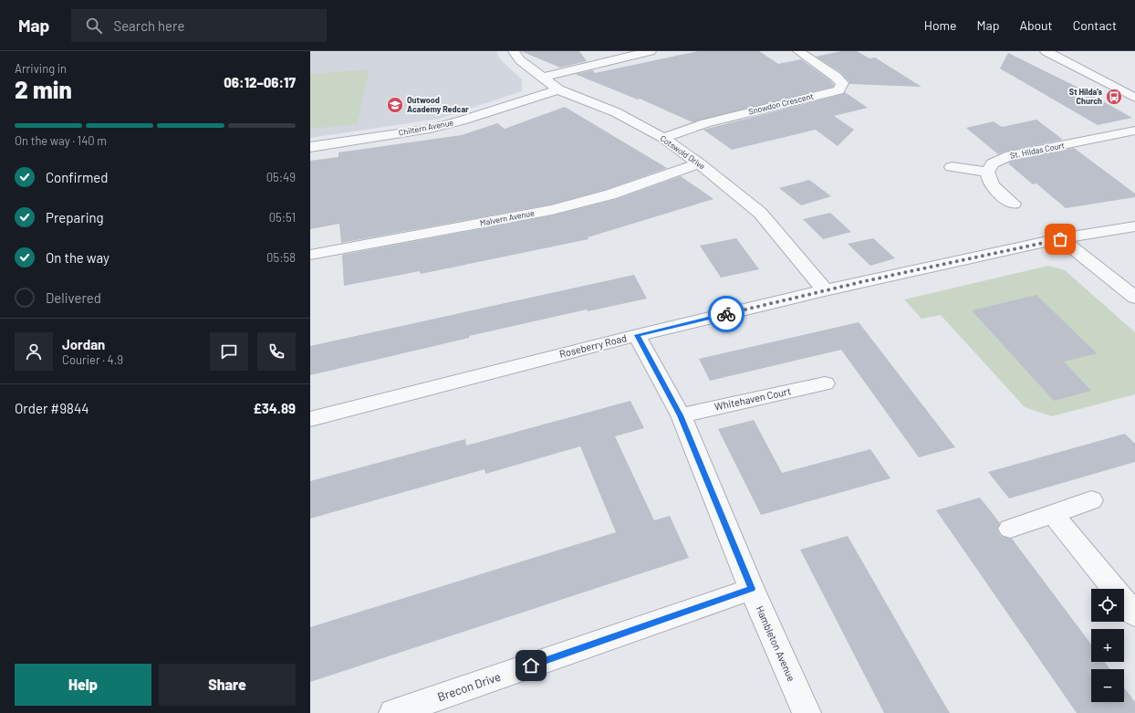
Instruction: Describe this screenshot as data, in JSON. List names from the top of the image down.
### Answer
{
  "streets": {
    "street": [
      "Snowdon Crescent",
      "Chiltern Avenue",
      "St. Hildas Court",
      "Cotswold Drive",
      "Malvern Avenue",
      "Roseberry Road",
      "Whitehaven Court",
      "Hambleton Avenue",
      "Brecon Drive"
    ]
  },
  "crossings": [
    ["Snowdon Crescent", "Cotswold Drive"],
    ["Chiltern Avenue", "Cotswold Drive"],
    ["Cotswold Drive", "Malvern Avenue"],
    ["Cotswold Drive", "Roseberry Road"],
    ["Roseberry Road", "Hambleton Avenue"],
    ["Whitehaven Court", "Hambleton Avenue"],
    ["Hambleton Avenue", "Brecon Drive"]
  ],
  "places": {
    "bus stop": ["St Hilda's Church"],
    "school or university": ["Outwood Academy Redcar"]
  },
  "page": {
    "header": "Map",
    "search": "Search here",
    "nav": [
      "Home",
      "Map",
      "About",
      "Contact"
    ],
    "heading": ["2 min", "Arriving in", "06:12–06:17"],
    "panel": [
      "Jordan",
      "Courier · 4.9",
      "Order #9844",
      "£34.89"
    ],
    "bar": "On the way · 140 m",
    "list": [
      ["Confirmed", "05:49"],
      ["Preparing", "05:51"],
      ["On the way", "05:58"],
      "Delivered"
    ],
    "map_buttons": ["+", "−"],
    "buttons": ["Help", "Share"]
  }
}
